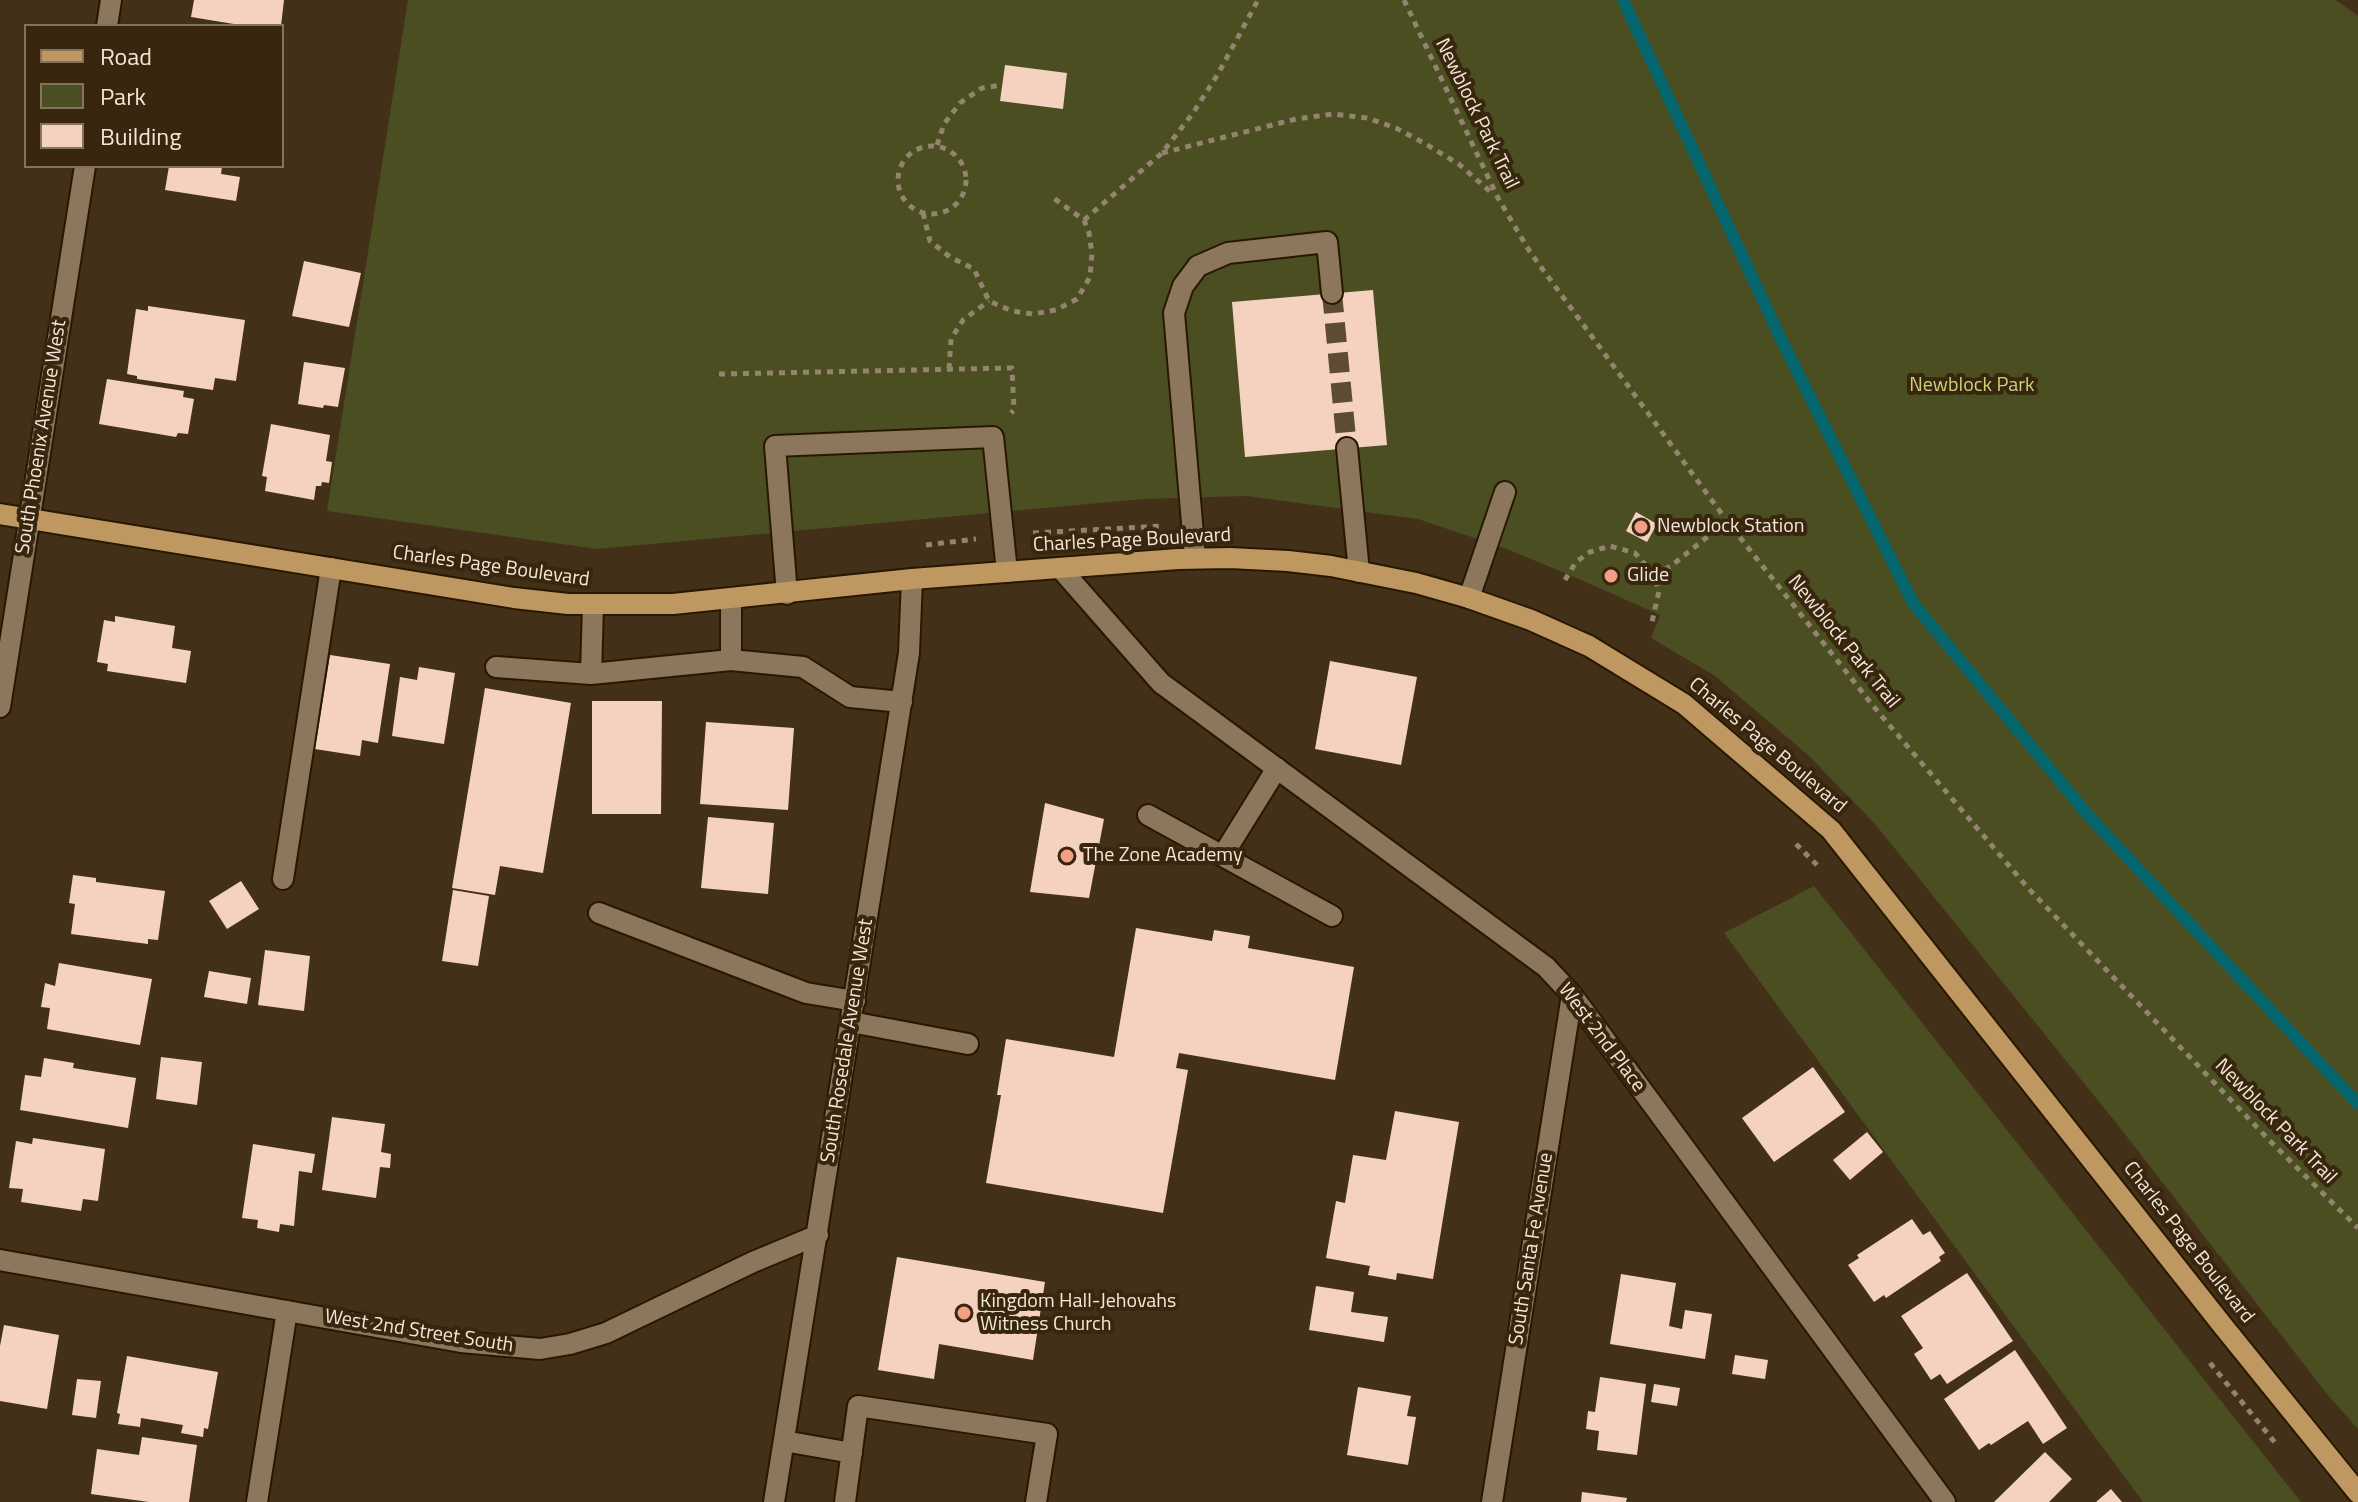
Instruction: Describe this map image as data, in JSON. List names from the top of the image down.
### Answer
{
  "streets": {
    "main road": ["Charles Page Boulevard"],
    "street": [
      "South Phoenix Avenue West",
      "West 2nd Place",
      "South Rosedale Avenue West",
      "South Santa Fe Avenue",
      "West 2nd Street South"
    ],
    "path": ["Newblock Park Trail"]
  },
  "crossings": [
    ["South Phoenix Avenue West", "Charles Page Boulevard"],
    ["Charles Page Boulevard", "West 2nd Place"],
    ["Charles Page Boulevard", "South Rosedale Avenue West"],
    ["West 2nd Place", "South Santa Fe Avenue"],
    ["South Rosedale Avenue West", "West 2nd Street South"]
  ],
  "parks": ["Newblock Park"],
  "places": [
    "Newblock Station",
    "Glide",
    "The Zone Academy",
    "Kingdom Hall-Jehovahs Witness Church"
  ],
  "legend": ["Road", "Park", "Building"]
}
